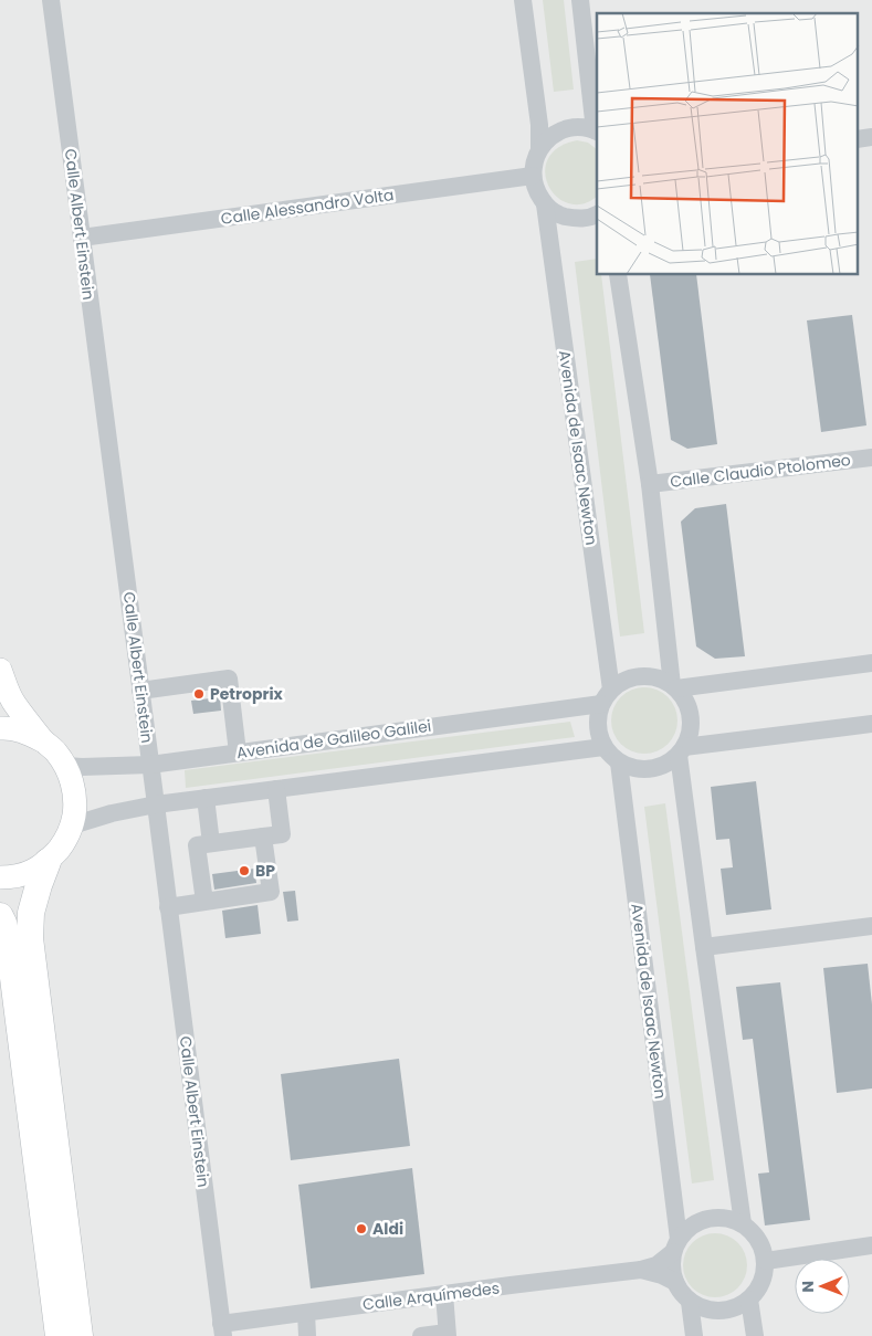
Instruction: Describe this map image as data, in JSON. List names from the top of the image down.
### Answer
{
  "streets": {
    "street": [
      "Calle Alessandro Volta",
      "Calle Albert Einstein",
      "Avenida de Isaac Newton",
      "Calle Claudio Ptolomeo",
      "Avenida de Galileo Galilei",
      "Calle Arquímedes"
    ]
  },
  "crossings": [
    ["Calle Alessandro Volta", "Calle Albert Einstein"],
    ["Calle Alessandro Volta", "Avenida de Isaac Newton"],
    ["Calle Albert Einstein", "Avenida de Galileo Galilei"],
    ["Calle Albert Einstein", "Calle Arquímedes"],
    ["Avenida de Isaac Newton", "Avenida de Galileo Galilei"],
    ["Avenida de Isaac Newton", "Calle Arquímedes"]
  ],
  "places": ["Petroprix", "BP", "Aldi"],
  "north": "left"
}
